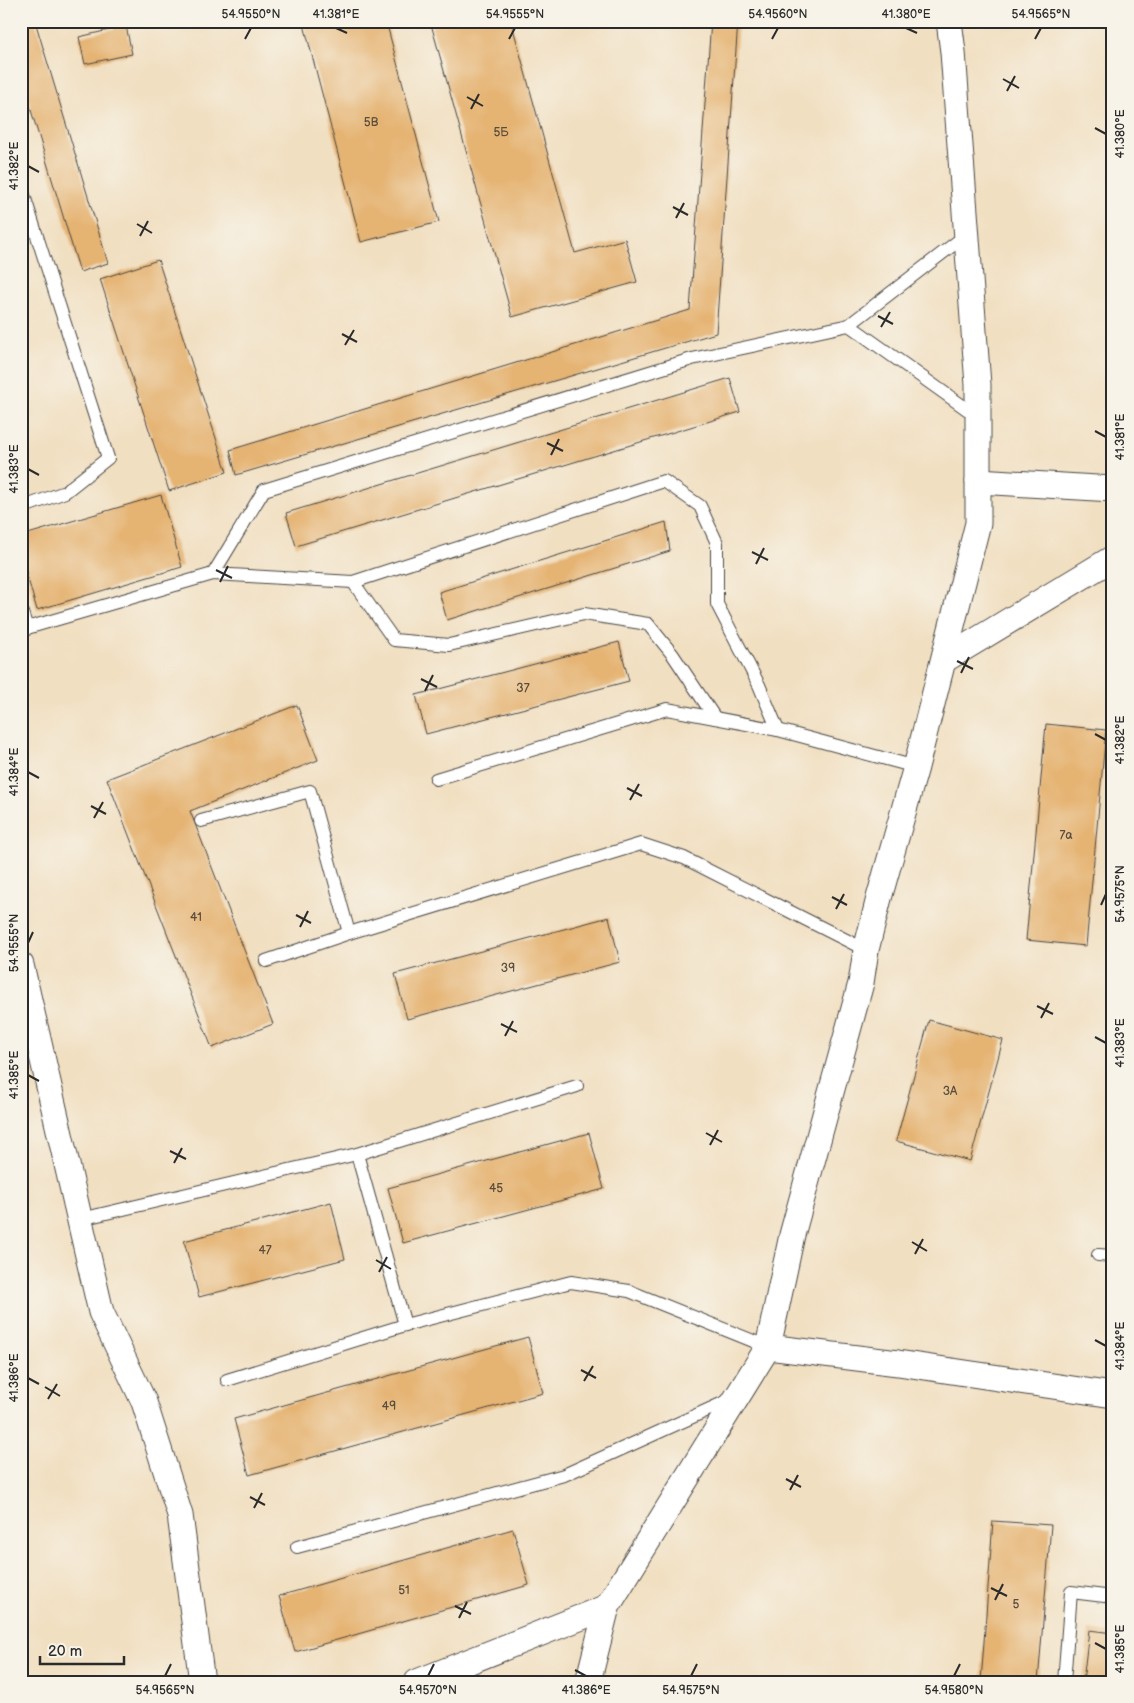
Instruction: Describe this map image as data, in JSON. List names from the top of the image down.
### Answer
{
  "house_numbers": [
    "5В",
    "5Б",
    "37",
    "7а",
    "41",
    "39",
    "3А",
    "45",
    "47",
    "49",
    "51",
    "5"
  ],
  "scale_bar": "20 m",
  "coordinates": [
    "54.9550°N",
    "41.381°E",
    "54.9555°N",
    "54.9560°N",
    "41.380°E",
    "54.9565°N",
    "41.382°E",
    "41.383°E",
    "41.384°E",
    "54.9575°N",
    "41.385°E",
    "41.386°E",
    "54.9570°N",
    "54.9580°N"
  ]
}
